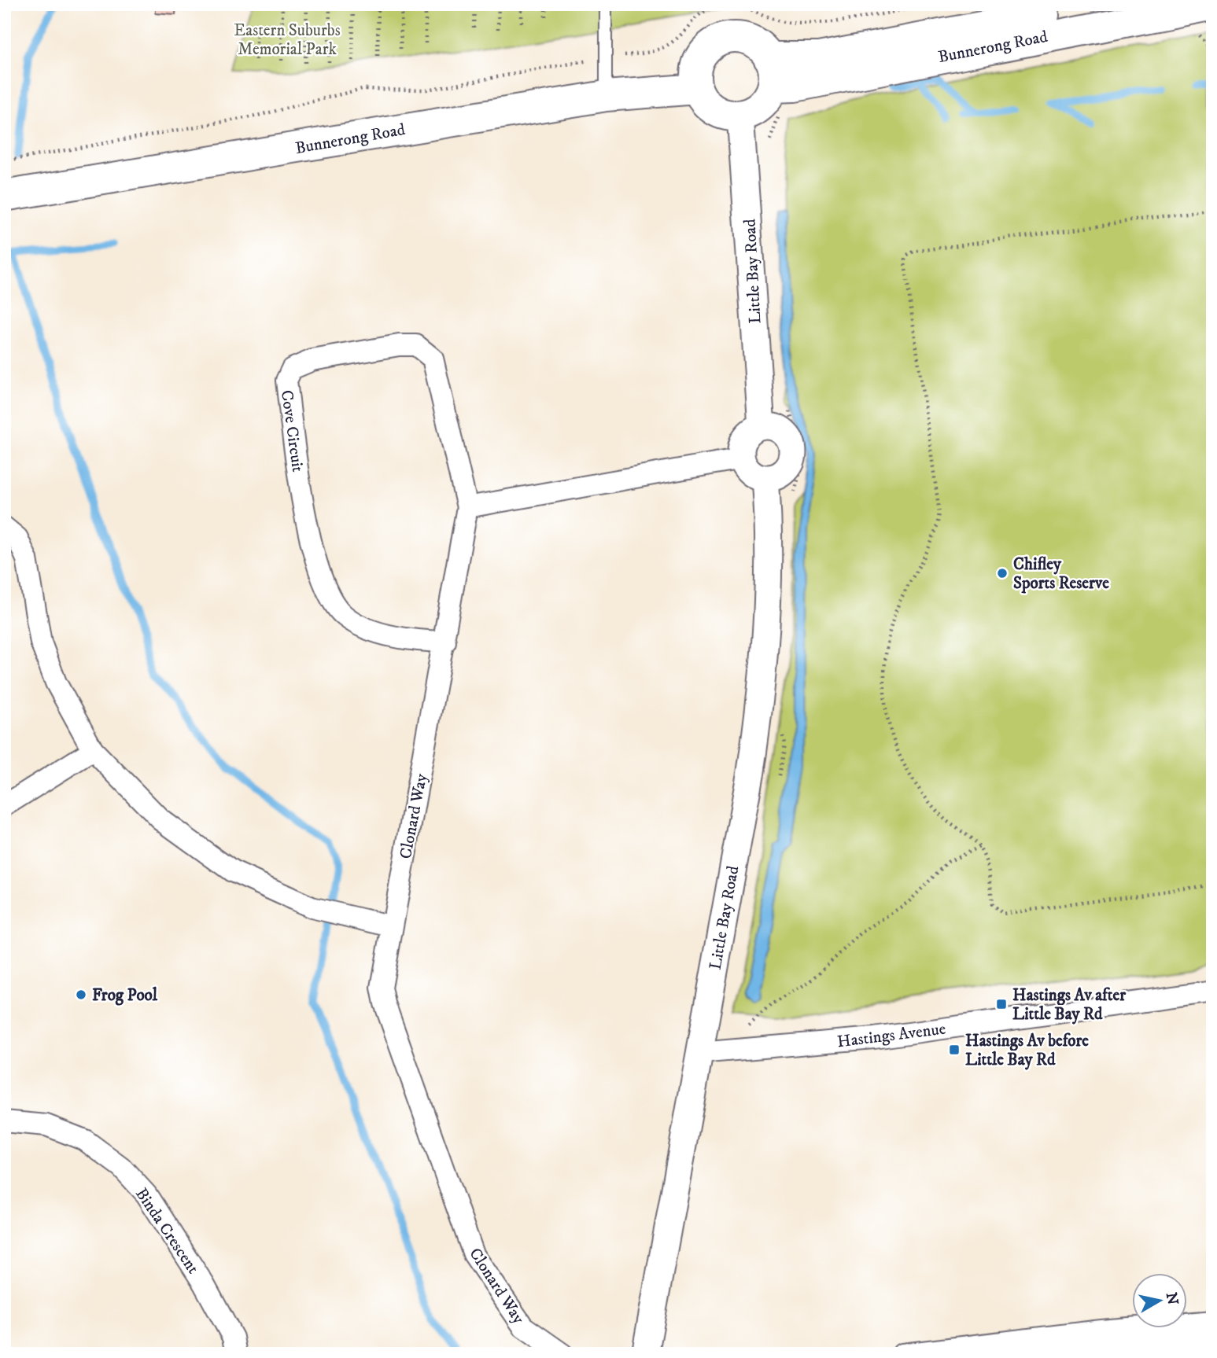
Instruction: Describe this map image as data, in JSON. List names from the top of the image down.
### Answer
{
  "streets": {
    "main road": ["Bunnerong Road"],
    "street": [
      "Little Bay Road",
      "Cove Circuit",
      "Clonard Way",
      "Hastings Avenue",
      "Binda Crescent"
    ]
  },
  "crossings": [
    ["Bunnerong Road", "Little Bay Road"],
    ["Little Bay Road", "Hastings Avenue"],
    ["Cove Circuit", "Clonard Way"]
  ],
  "parks": ["Eastern Suburbs Memorial Park"],
  "places": {
    "other": ["Chifley Sports Reserve", "Frog Pool"],
    "transit": ["Hastings Av after Little Bay Rd", "Hastings Av before Little Bay Rd"]
  },
  "north": "right"
}
